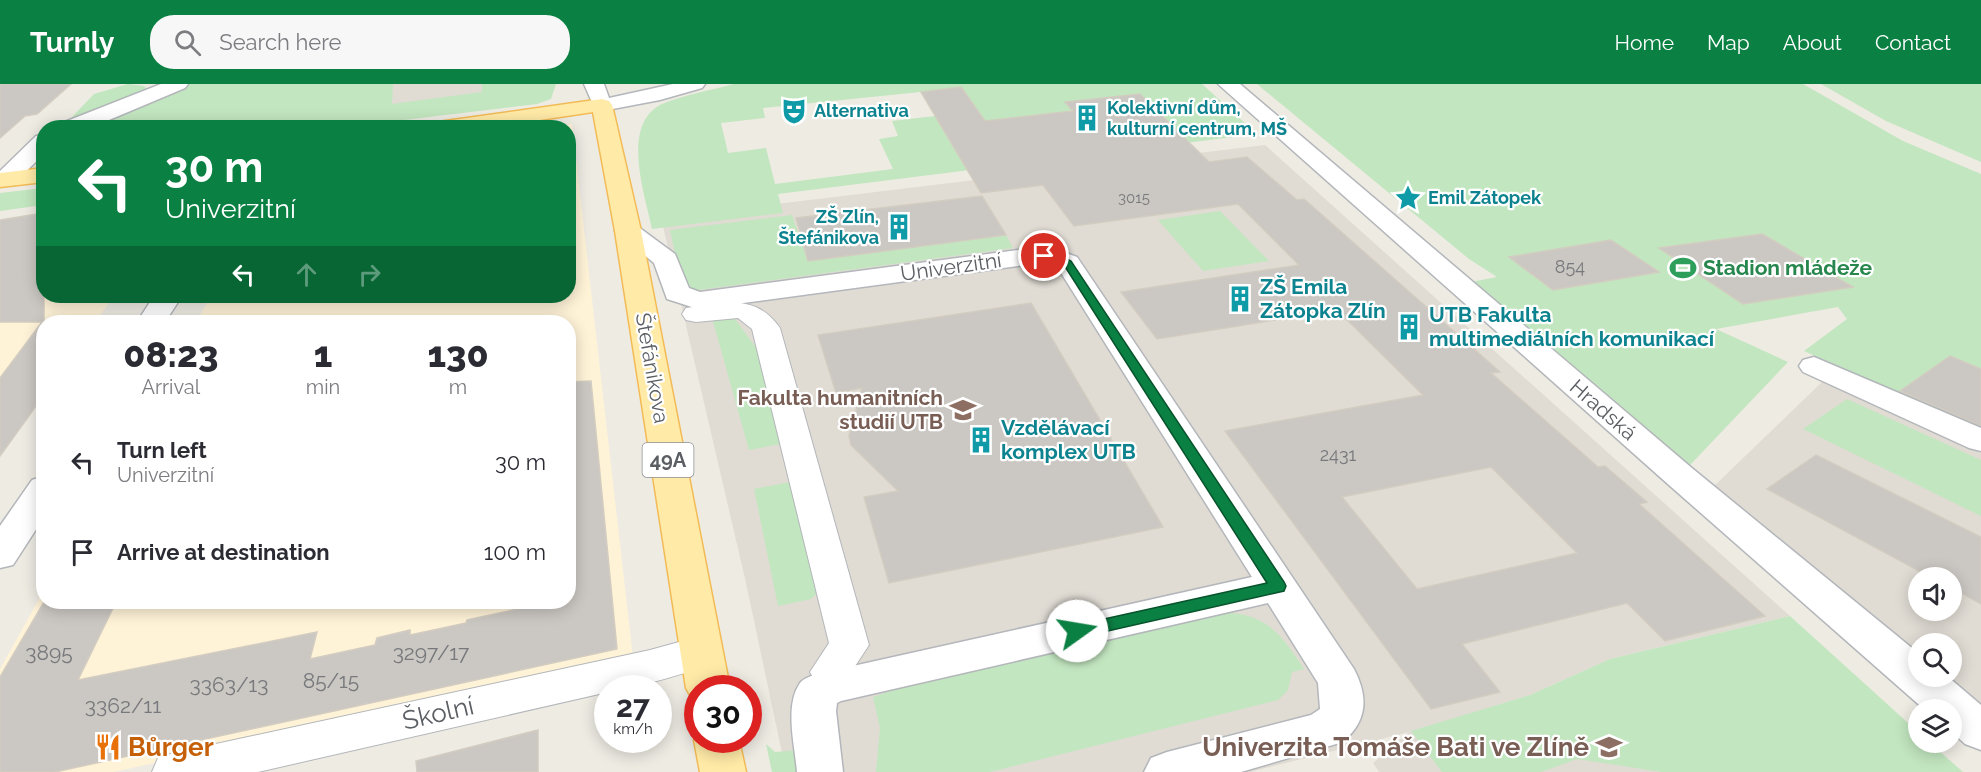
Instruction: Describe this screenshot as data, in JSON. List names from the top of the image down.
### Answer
{
  "streets": {
    "main road": ["Štefánikova", "49A"],
    "street": ["Univerzitní", "Hradská", "Školní"]
  },
  "crossings": [
    ["Univerzitní", "Štefánikova"],
    ["Štefánikova", "Školní"]
  ],
  "places": {
    "theatre": ["Alternativa"],
    "building": [
      "Kolektivní dům, kulturní centrum, MŠ",
      "ZŠ Zlín, Štefánikova",
      "ZŠ Emila Zátopka Zlín",
      "UTB Fakulta multimediálních komunikací",
      "Vzdělávací komplex UTB"
    ],
    "place": ["Emil Zátopek"],
    "sports": ["Stadion mládeže"],
    "school or university": ["Fakulta humanitních studií UTB", "Univerzita Tomáše Bati ve Zlíně"],
    "restaurant": ["Bůrger"]
  },
  "house_numbers": [
    "3015",
    "854",
    "2431",
    "3895",
    "3297/17",
    "85/15",
    "3363/13",
    "3362/11"
  ],
  "page": {
    "header": "Turnly",
    "search": "Search here",
    "nav": [
      "Home",
      "Map",
      "About",
      "Contact"
    ],
    "turn": ["30 m", "Univerzitní"],
    "eta": [
      "08:23",
      "Arrival",
      "1",
      "min",
      "130",
      "m"
    ],
    "list": [
      {
        "name": "Turn left",
        "note": "Univerzitní",
        "value": "30 m"
      },
      {
        "name": "Arrive at destination",
        "value": "100 m"
      }
    ],
    "speed": "27 km/h",
    "limit": "30"
  }
}
